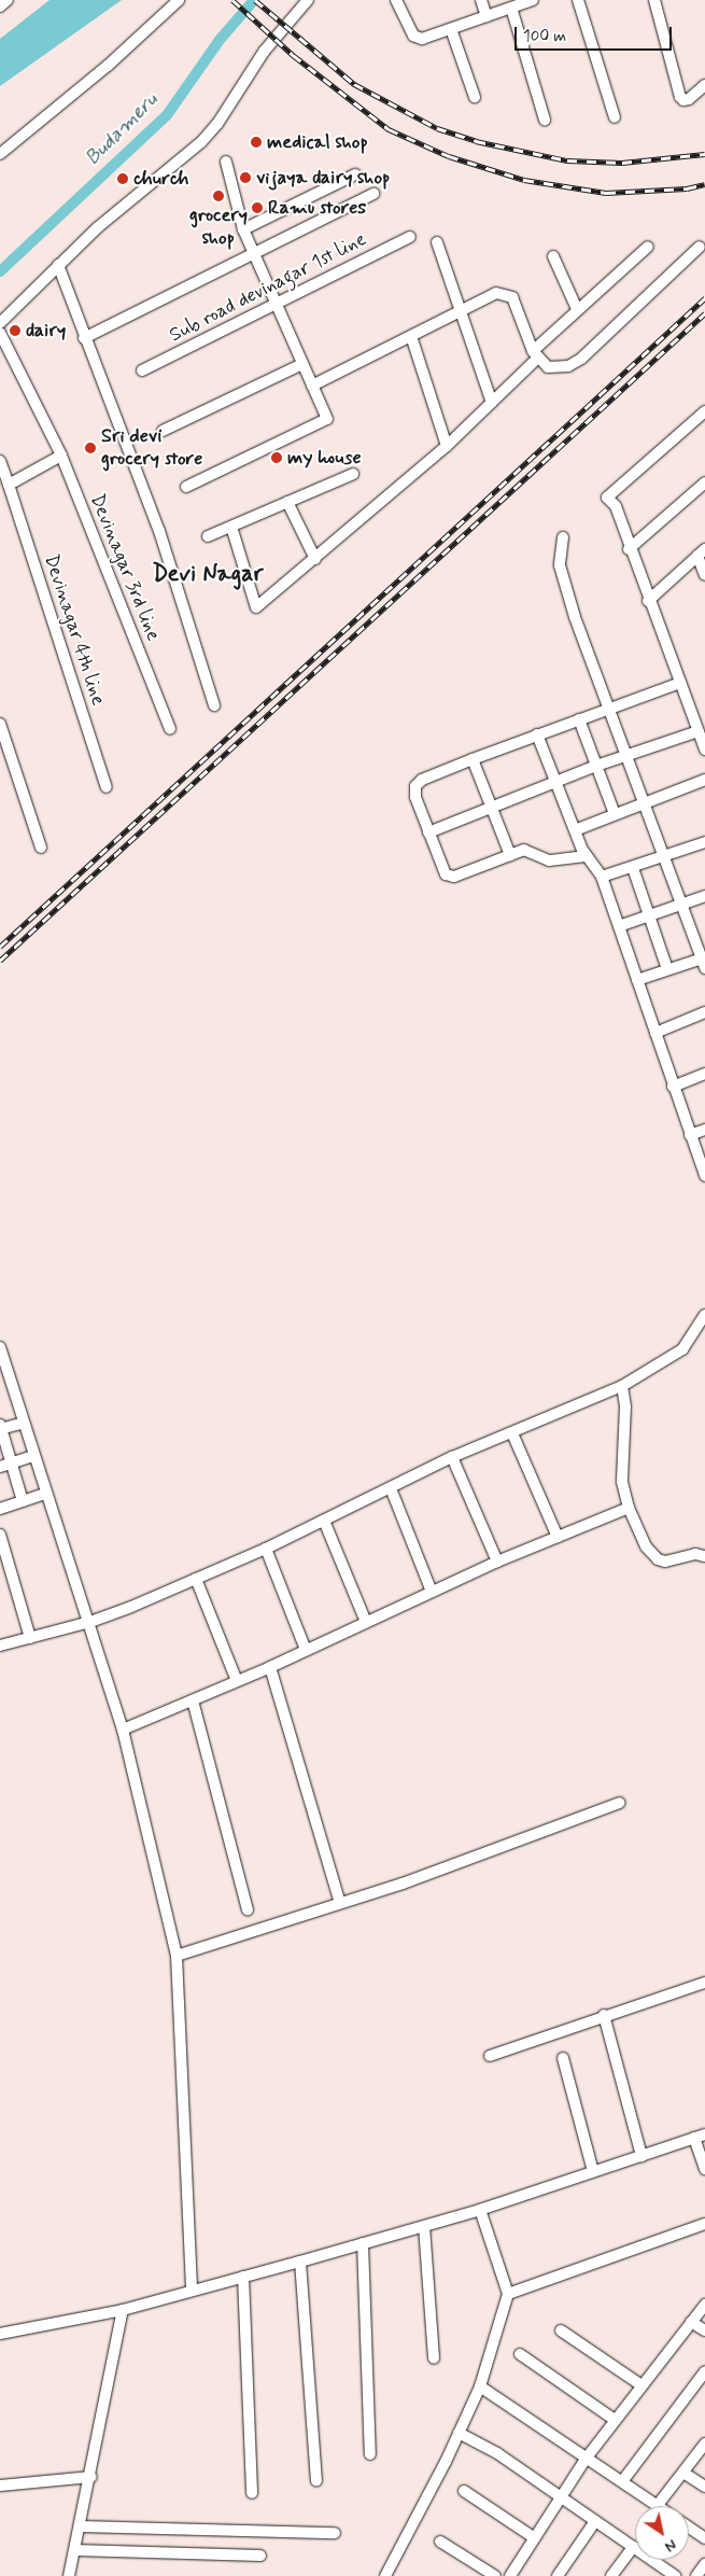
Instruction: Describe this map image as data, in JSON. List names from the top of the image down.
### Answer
{
  "streets": {
    "street": ["Sub road devinagar 1st line", "Devinagar 3rd line", "Devinagar 4th line"]
  },
  "districts": ["Devi Nagar"],
  "water": ["Budameru"],
  "places": [
    "medical shop",
    "vijaya dairy shop",
    "church",
    "grocery shop",
    "Ramu stores",
    "dairy",
    "Sri devi grocery store",
    "my house"
  ],
  "scale_bar": "100 m",
  "north": "bottom right"
}
